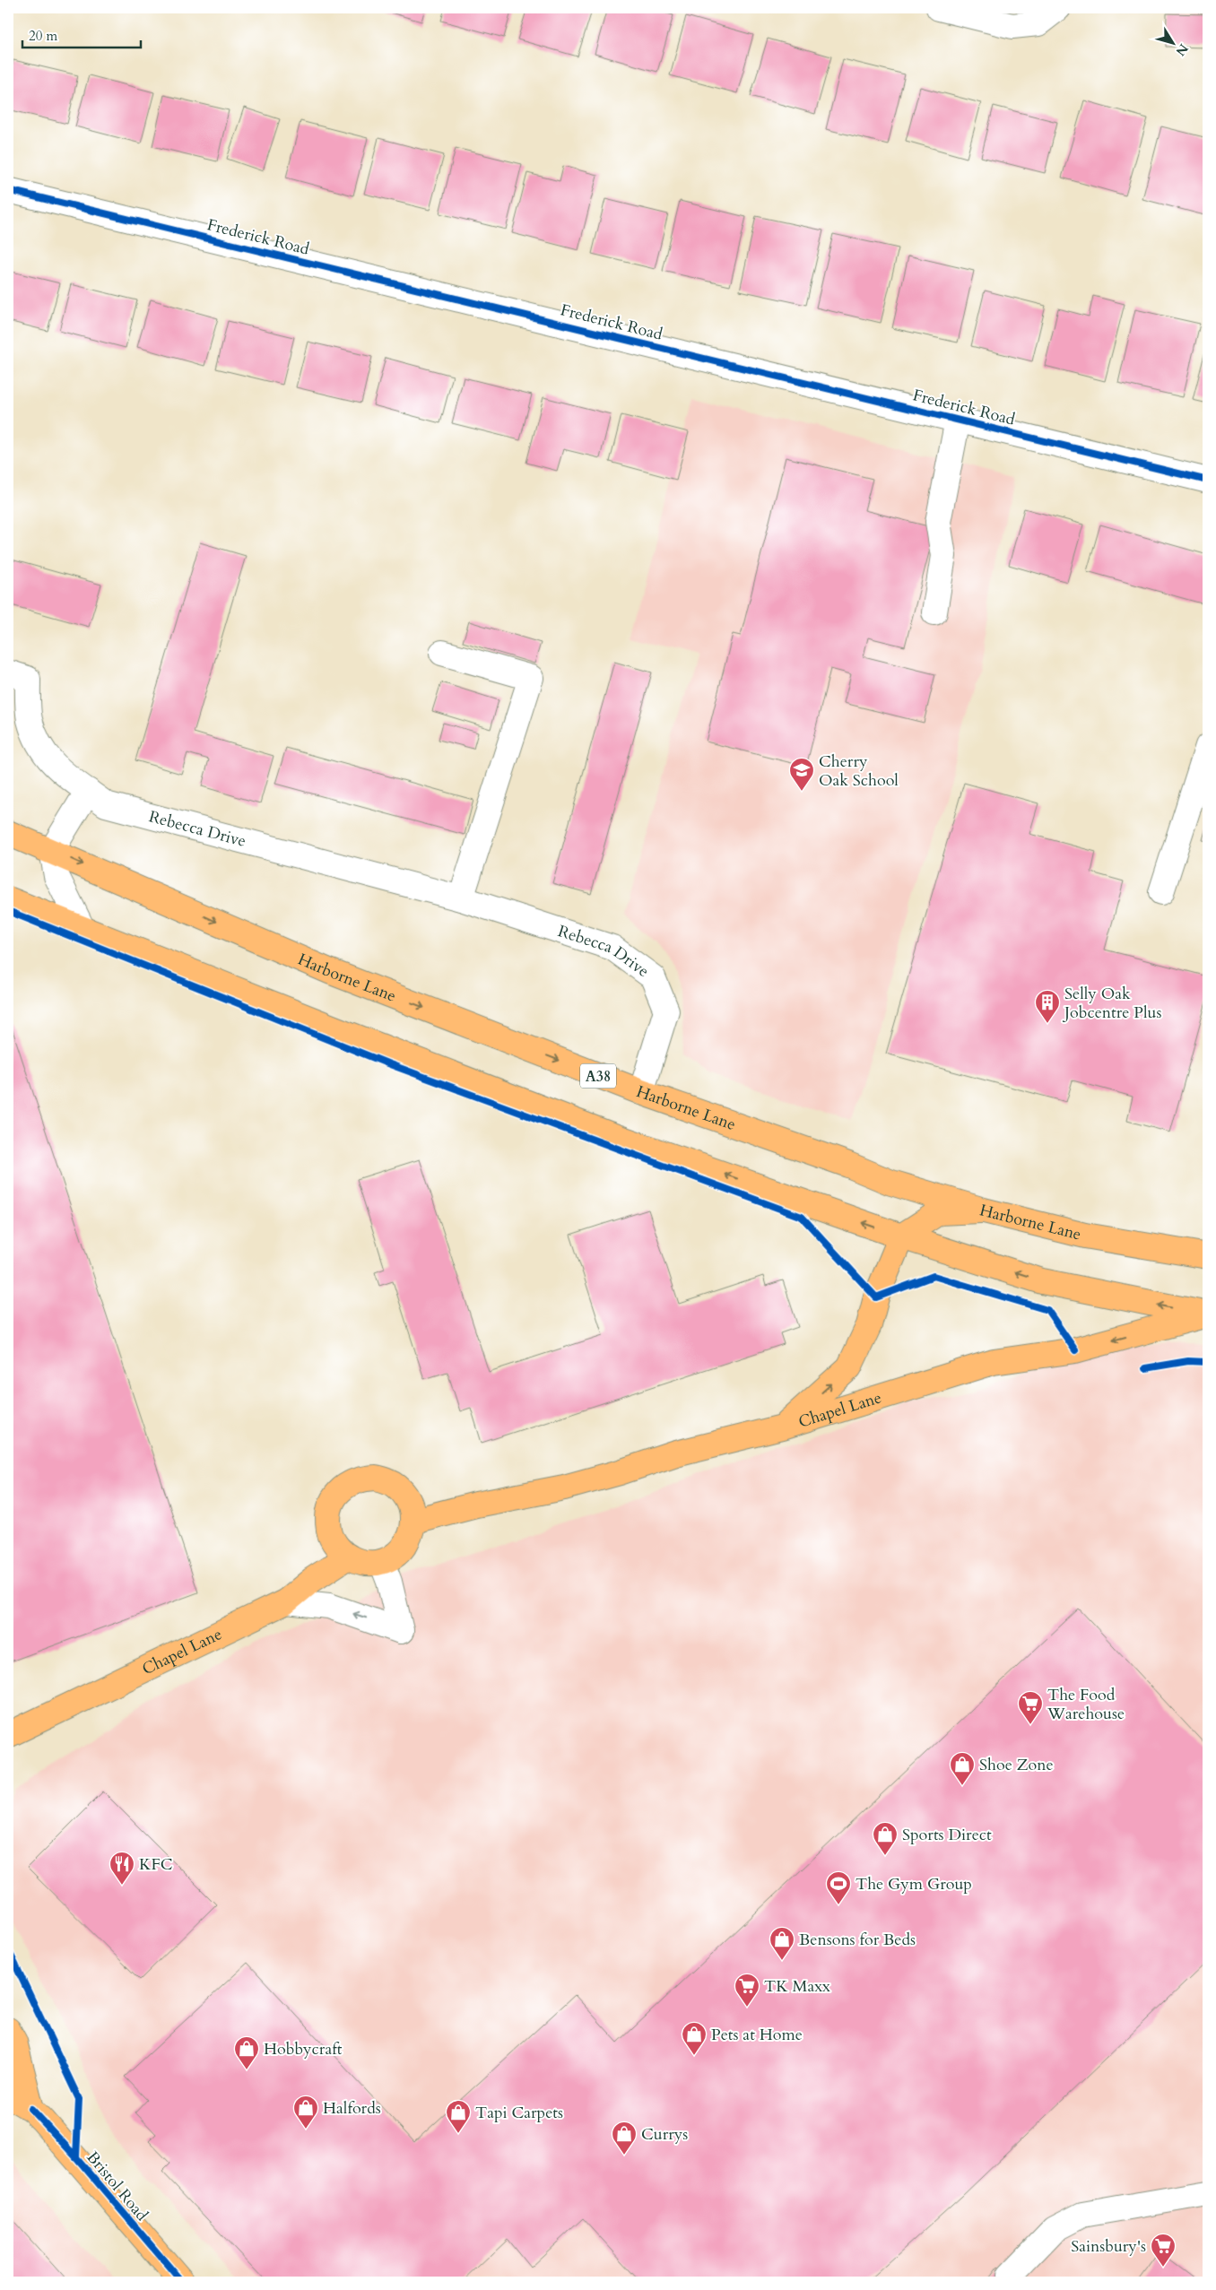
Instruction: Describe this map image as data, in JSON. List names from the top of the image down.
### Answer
{
  "streets": {
    "main road": [
      "Harborne Lane",
      "A38",
      "Chapel Lane",
      "Bristol Road"
    ],
    "street": ["Frederick Road", "Rebecca Drive"]
  },
  "crossings": [
    ["Rebecca Drive", "Harborne Lane"]
  ],
  "places": {
    "school or university": ["Cherry Oak School"],
    "building": ["Selly Oak Jobcentre Plus"],
    "supermarket": ["The Food Warehouse", "TK Maxx", "Sainsbury's"],
    "shop": [
      "Shoe Zone",
      "Sports Direct",
      "Bensons for Beds",
      "Pets at Home",
      "Hobbycraft",
      "Halfords",
      "Tapi Carpets",
      "Currys"
    ],
    "restaurant": ["KFC"],
    "sports": ["The Gym Group"]
  },
  "scale_bar": "20 m",
  "north": "bottom right"
}
